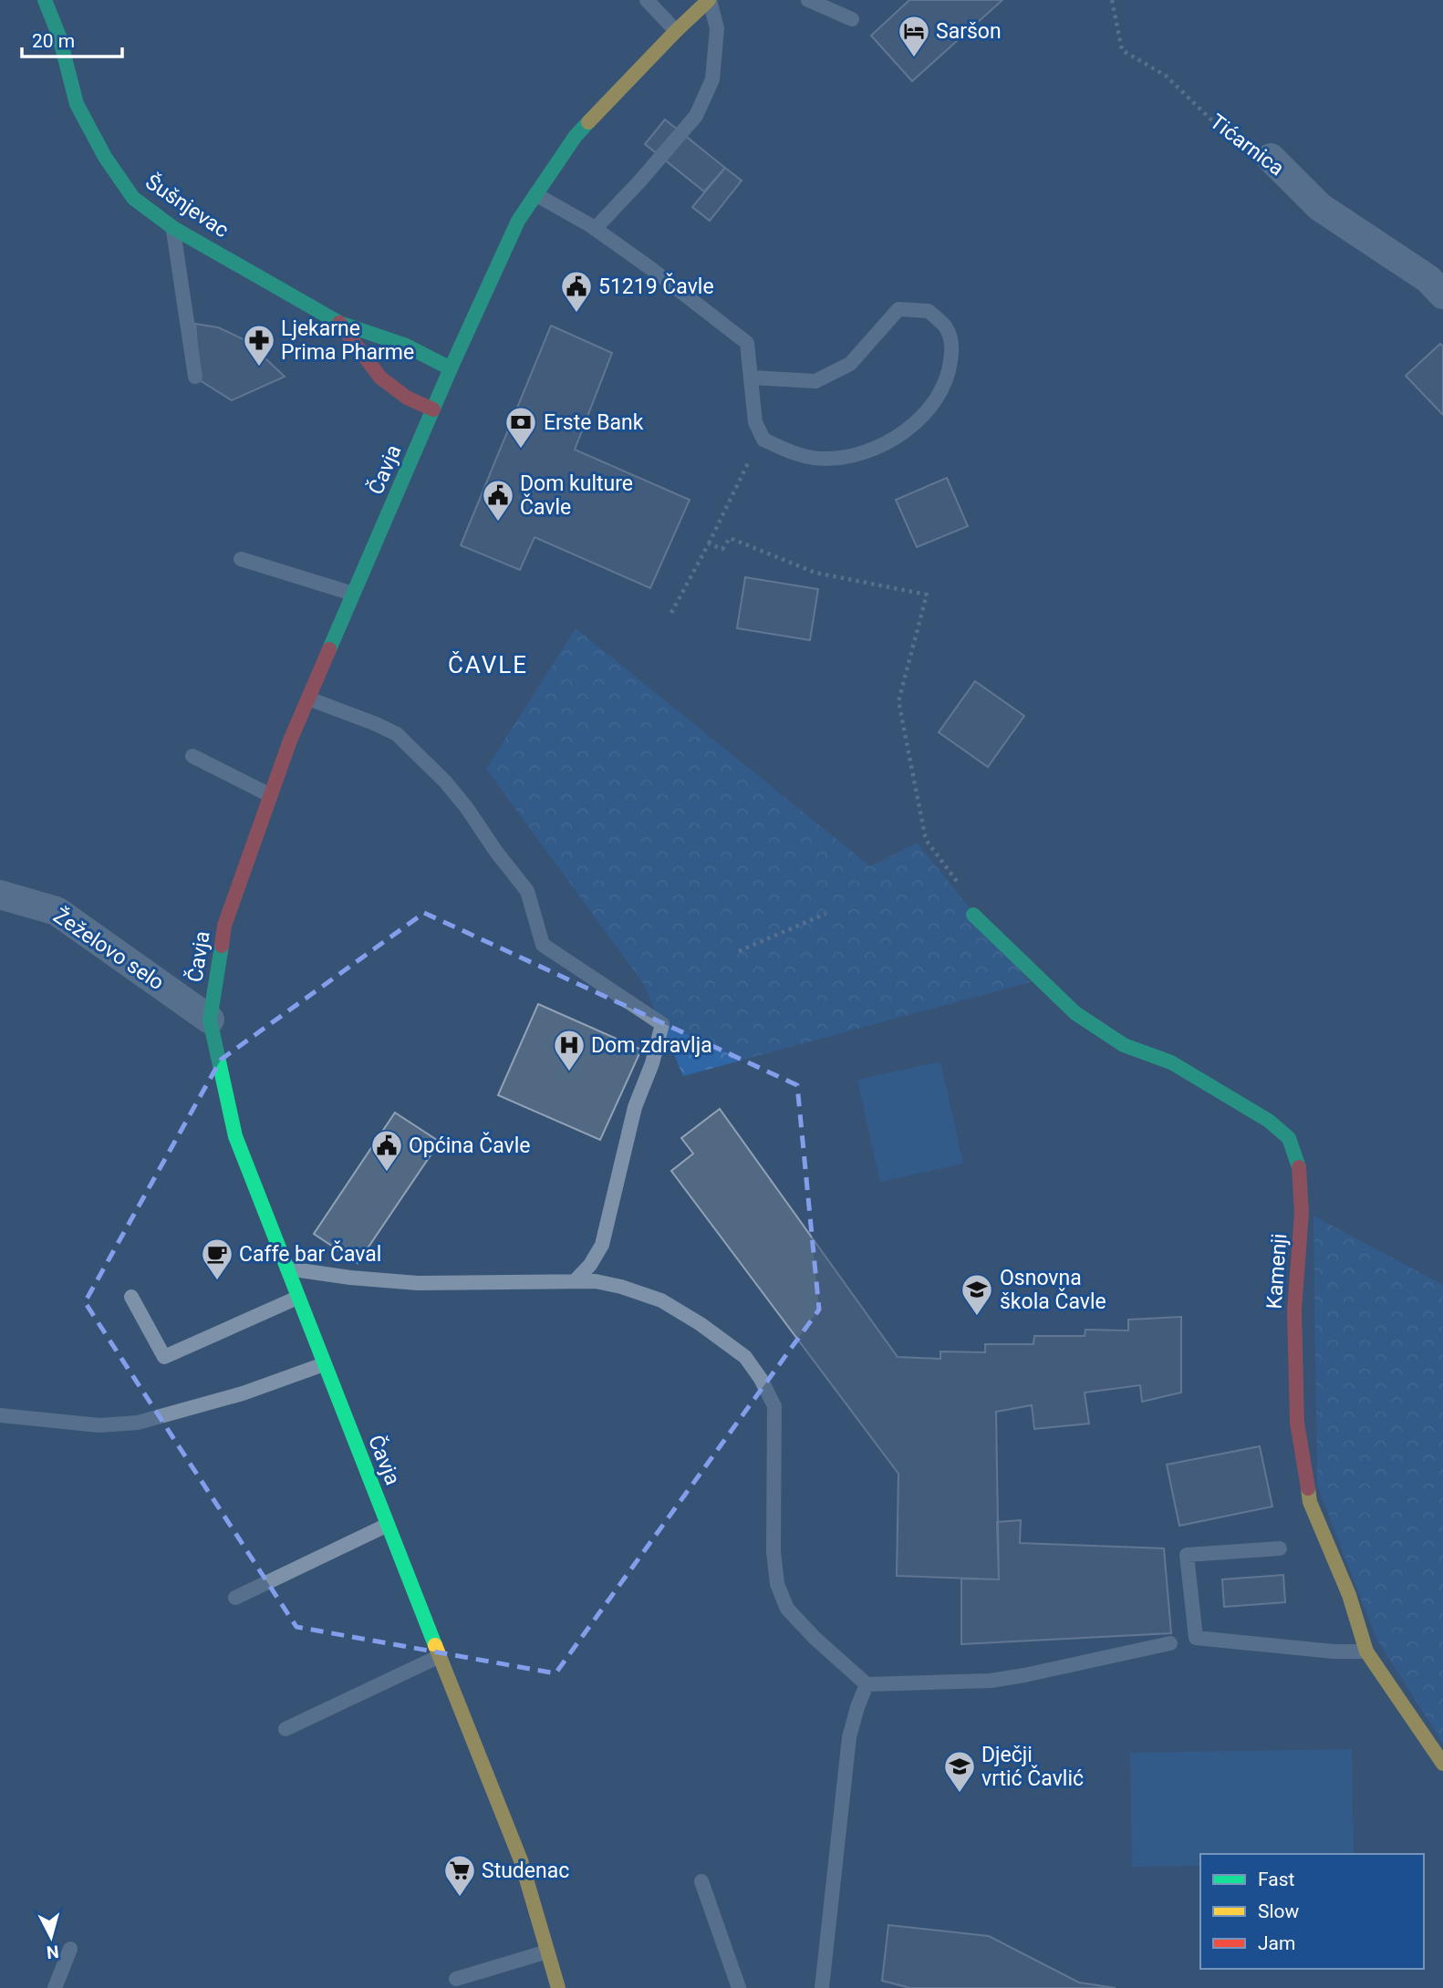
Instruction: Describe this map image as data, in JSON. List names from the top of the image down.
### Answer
{
  "streets": {
    "main road": ["Šušnjevac", "Čavja", "Kamenji"],
    "street": ["Tićarnica", "Žeželovo selo"]
  },
  "crossings": [
    ["Šušnjevac", "Čavja"],
    ["Čavja", "Žeželovo selo"]
  ],
  "districts": ["ČAVLE"],
  "places": {
    "hotel": ["Saršon"],
    "public building": ["51219 Čavle", "Dom kulture Čavle", "Općina Čavle"],
    "pharmacy": ["Ljekarne Prima Pharme"],
    "bank": ["Erste Bank"],
    "hospital": ["Dom zdravlja"],
    "cafe": ["Caffe bar Čaval"],
    "school or university": ["Osnovna škola Čavle", "Dječji vrtić Čavlić"],
    "supermarket": ["Studenac"]
  },
  "legend": ["Fast", "Slow", "Jam"],
  "scale_bar": "20 m",
  "north": "bottom"
}
